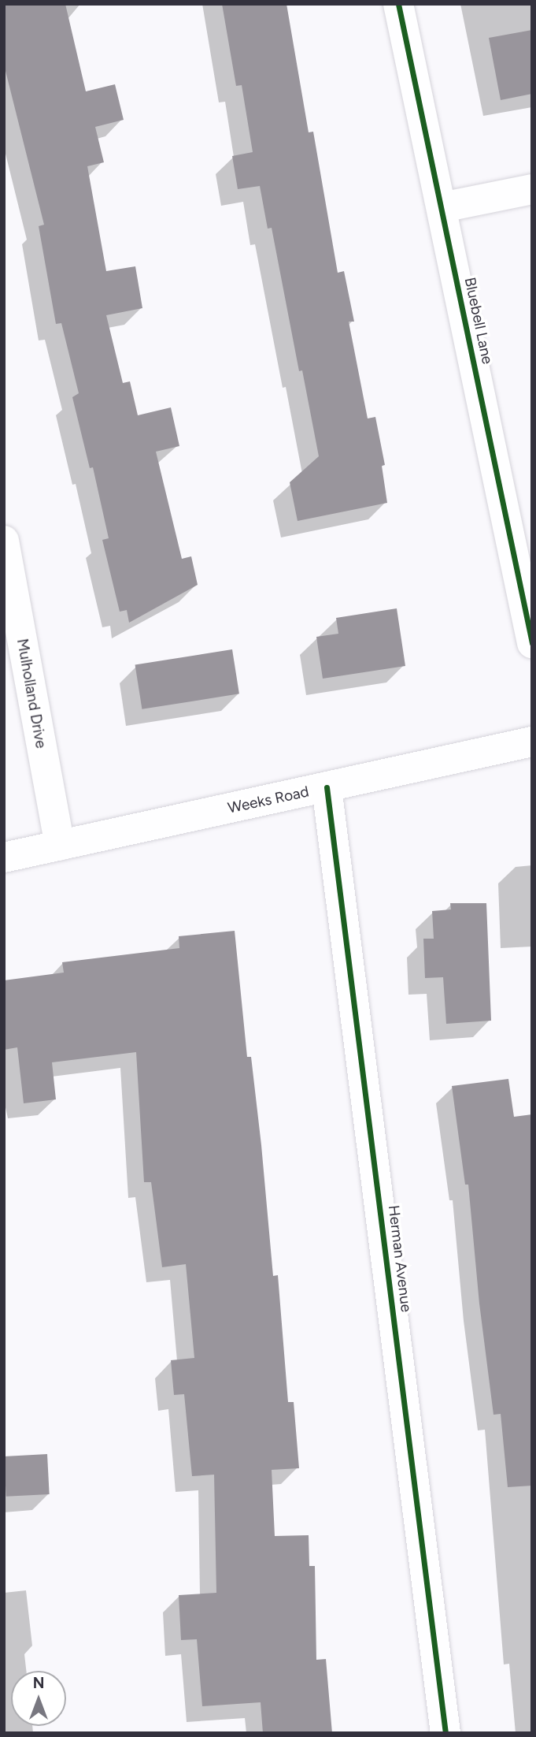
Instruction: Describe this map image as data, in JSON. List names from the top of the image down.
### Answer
{
  "streets": {
    "street": [
      "Bluebell Lane",
      "Mulholland Drive",
      "Weeks Road",
      "Herman Avenue"
    ]
  },
  "crossings": [
    ["Mulholland Drive", "Weeks Road"],
    ["Weeks Road", "Herman Avenue"]
  ],
  "north": "top"
}
